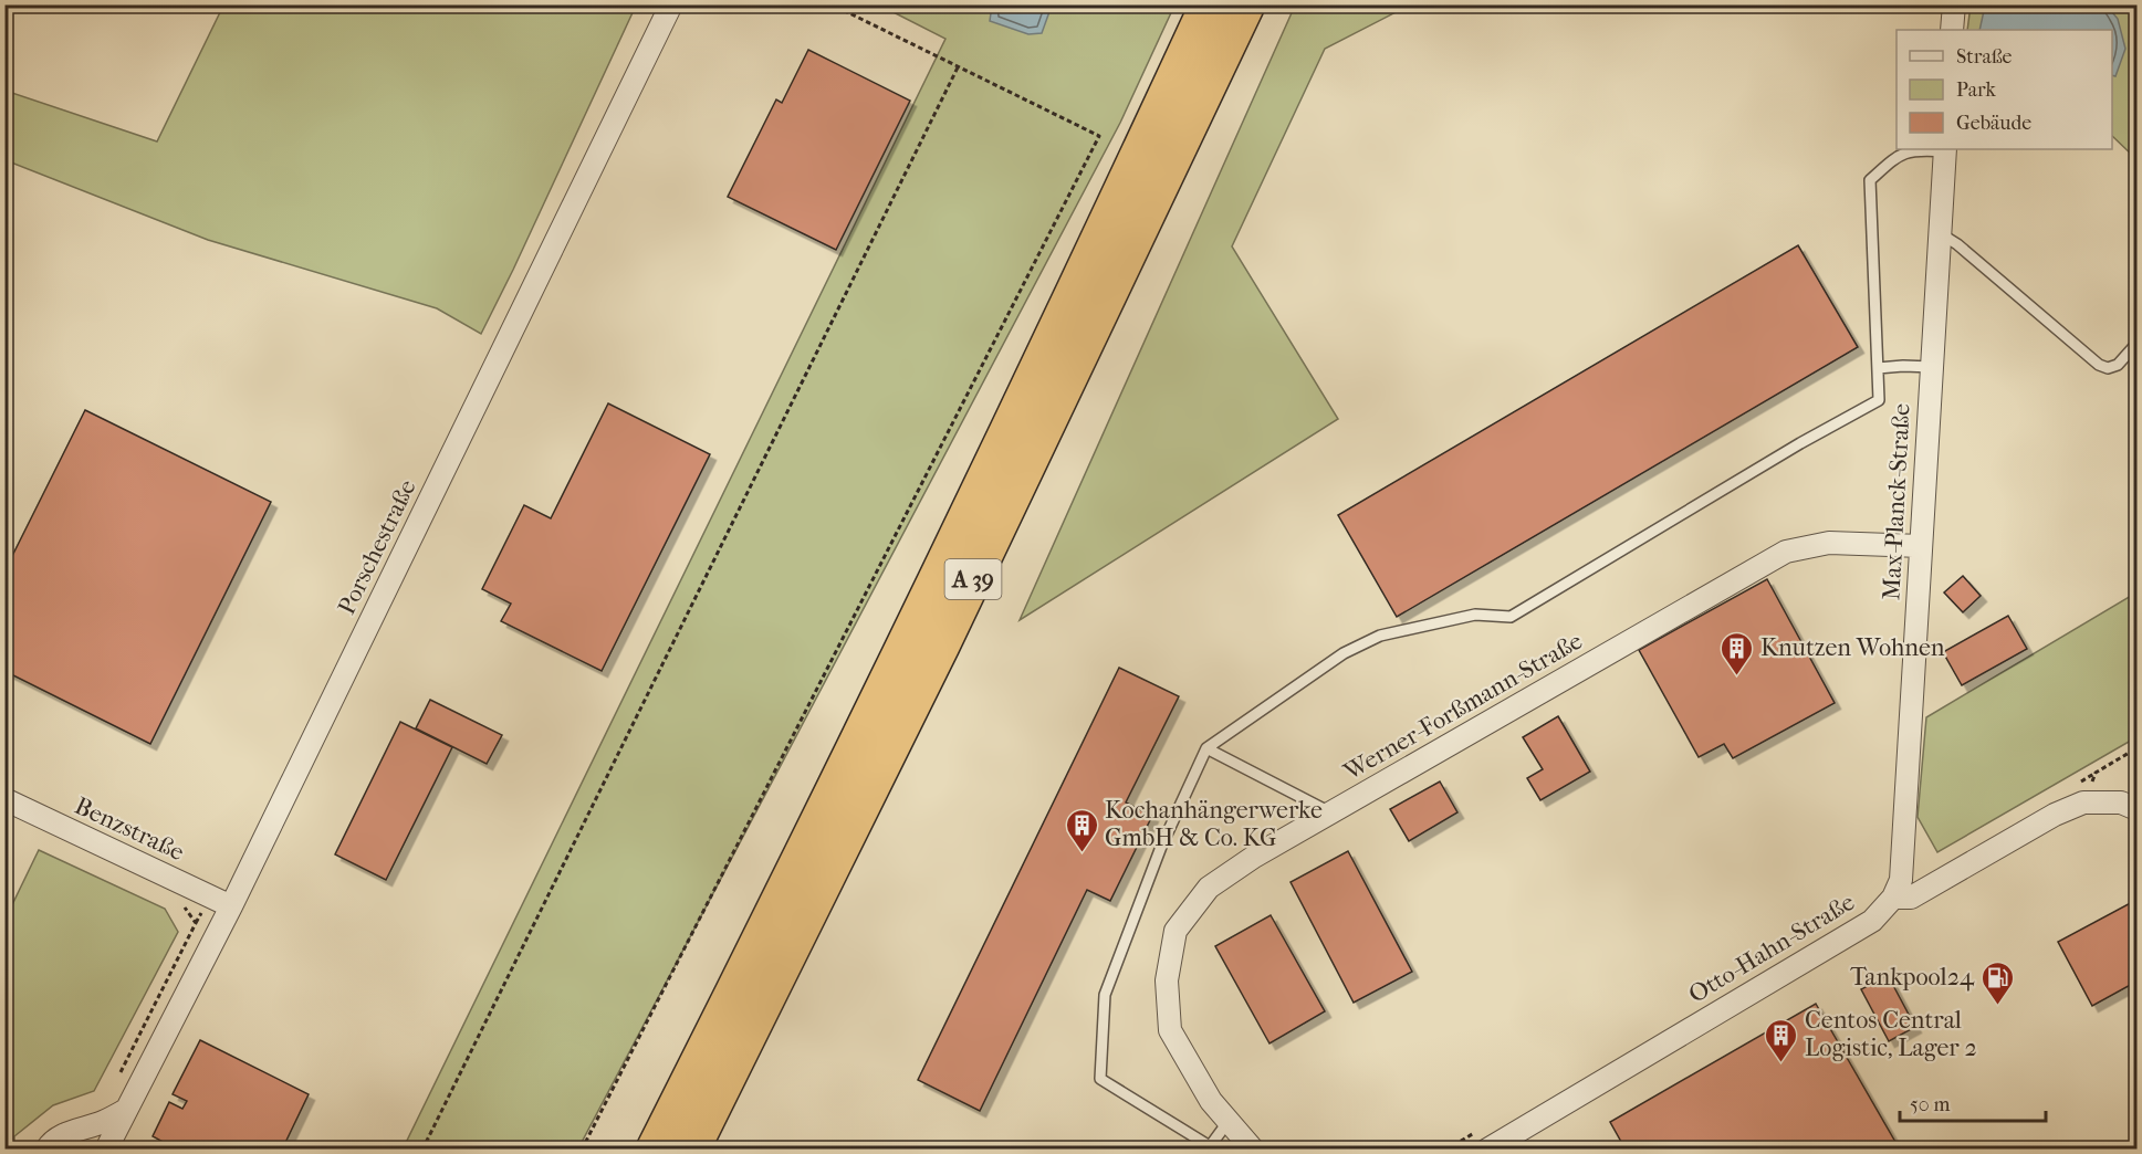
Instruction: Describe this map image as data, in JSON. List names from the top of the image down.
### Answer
{
  "streets": {
    "highway": ["A 39"],
    "street": [
      "Max-Planck-Straße",
      "Porschestraße",
      "Werner-Forßmann-Straße",
      "Benzstraße",
      "Otto-Hahn-Straße"
    ]
  },
  "crossings": [
    ["Max-Planck-Straße", "Werner-Forßmann-Straße"],
    ["Max-Planck-Straße", "Otto-Hahn-Straße"],
    ["Porschestraße", "Benzstraße"]
  ],
  "places": {
    "building": ["Knutzen Wohnen", "Kochanhängerwerke GmbH & Co. KG", "Centos Central Logistic, Lager 2"],
    "fuel station": ["Tankpool24"]
  },
  "legend": ["Straße", "Park", "Gebäude"],
  "scale_bar": "50 m"
}
